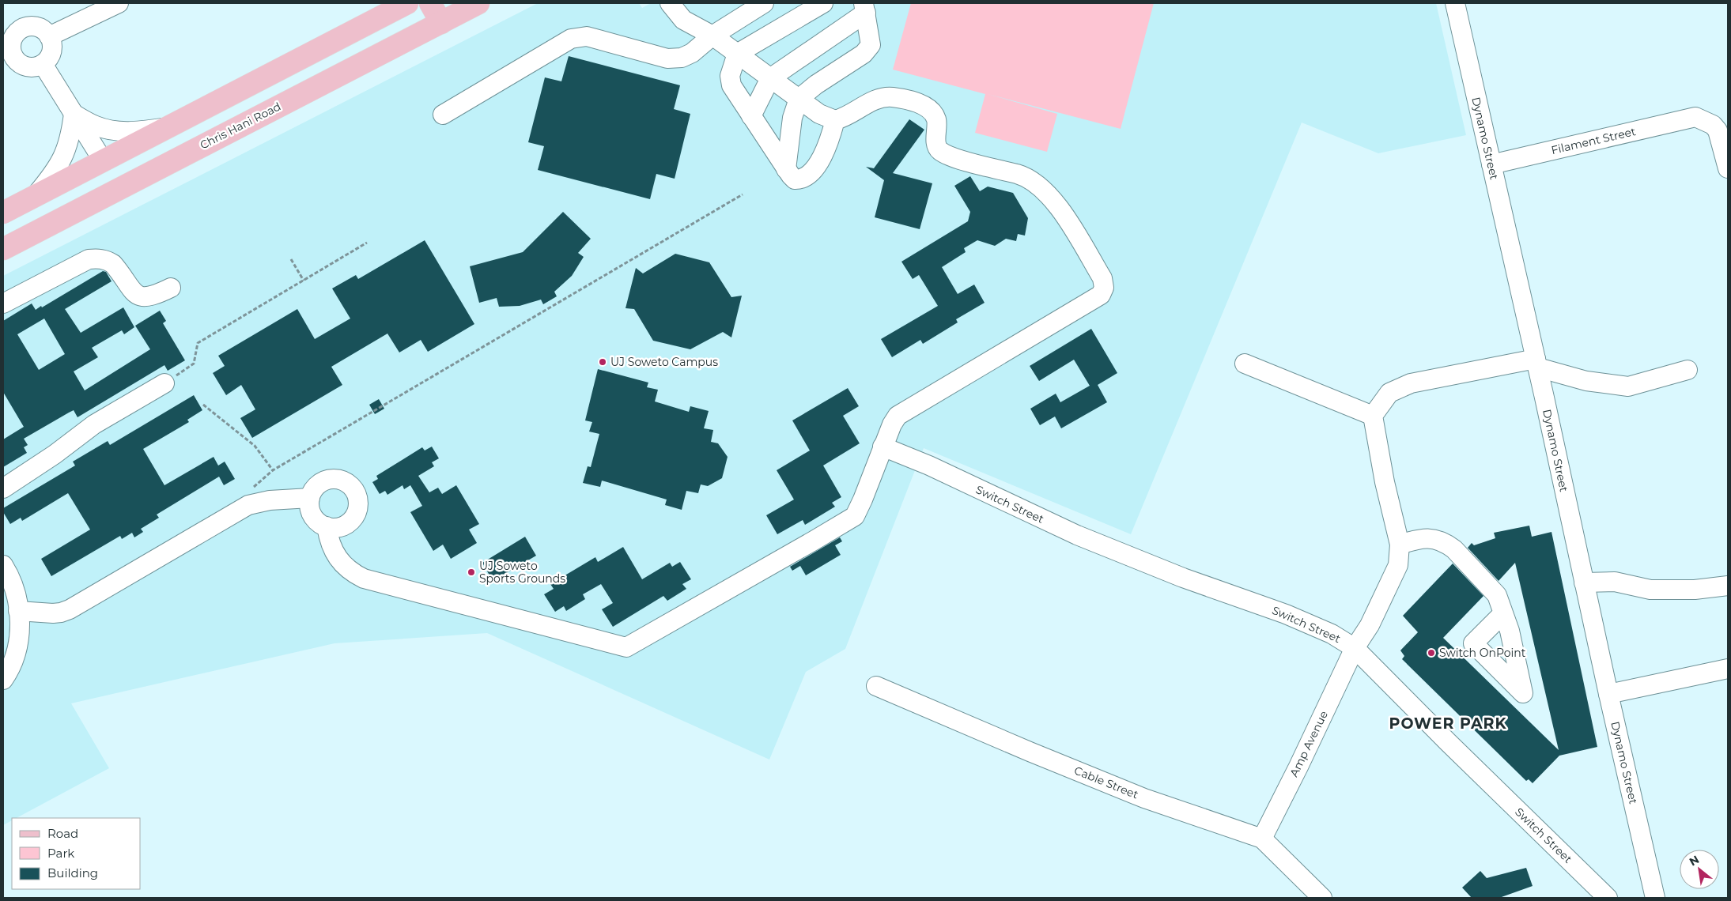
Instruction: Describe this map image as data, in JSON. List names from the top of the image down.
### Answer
{
  "streets": {
    "main road": ["Chris Hani Road"],
    "street": [
      "Dynamo Street",
      "Filament Street",
      "Switch Street",
      "Amp Avenue",
      "Cable Street"
    ]
  },
  "crossings": [
    ["Dynamo Street", "Filament Street"],
    ["Switch Street", "Amp Avenue"],
    ["Amp Avenue", "Cable Street"]
  ],
  "districts": ["POWER PARK"],
  "places": ["UJ Soweto Campus", "UJ Soweto Sports Grounds", "Switch OnPoint"],
  "legend": ["Road", "Park", "Building"],
  "north": "top left"
}
